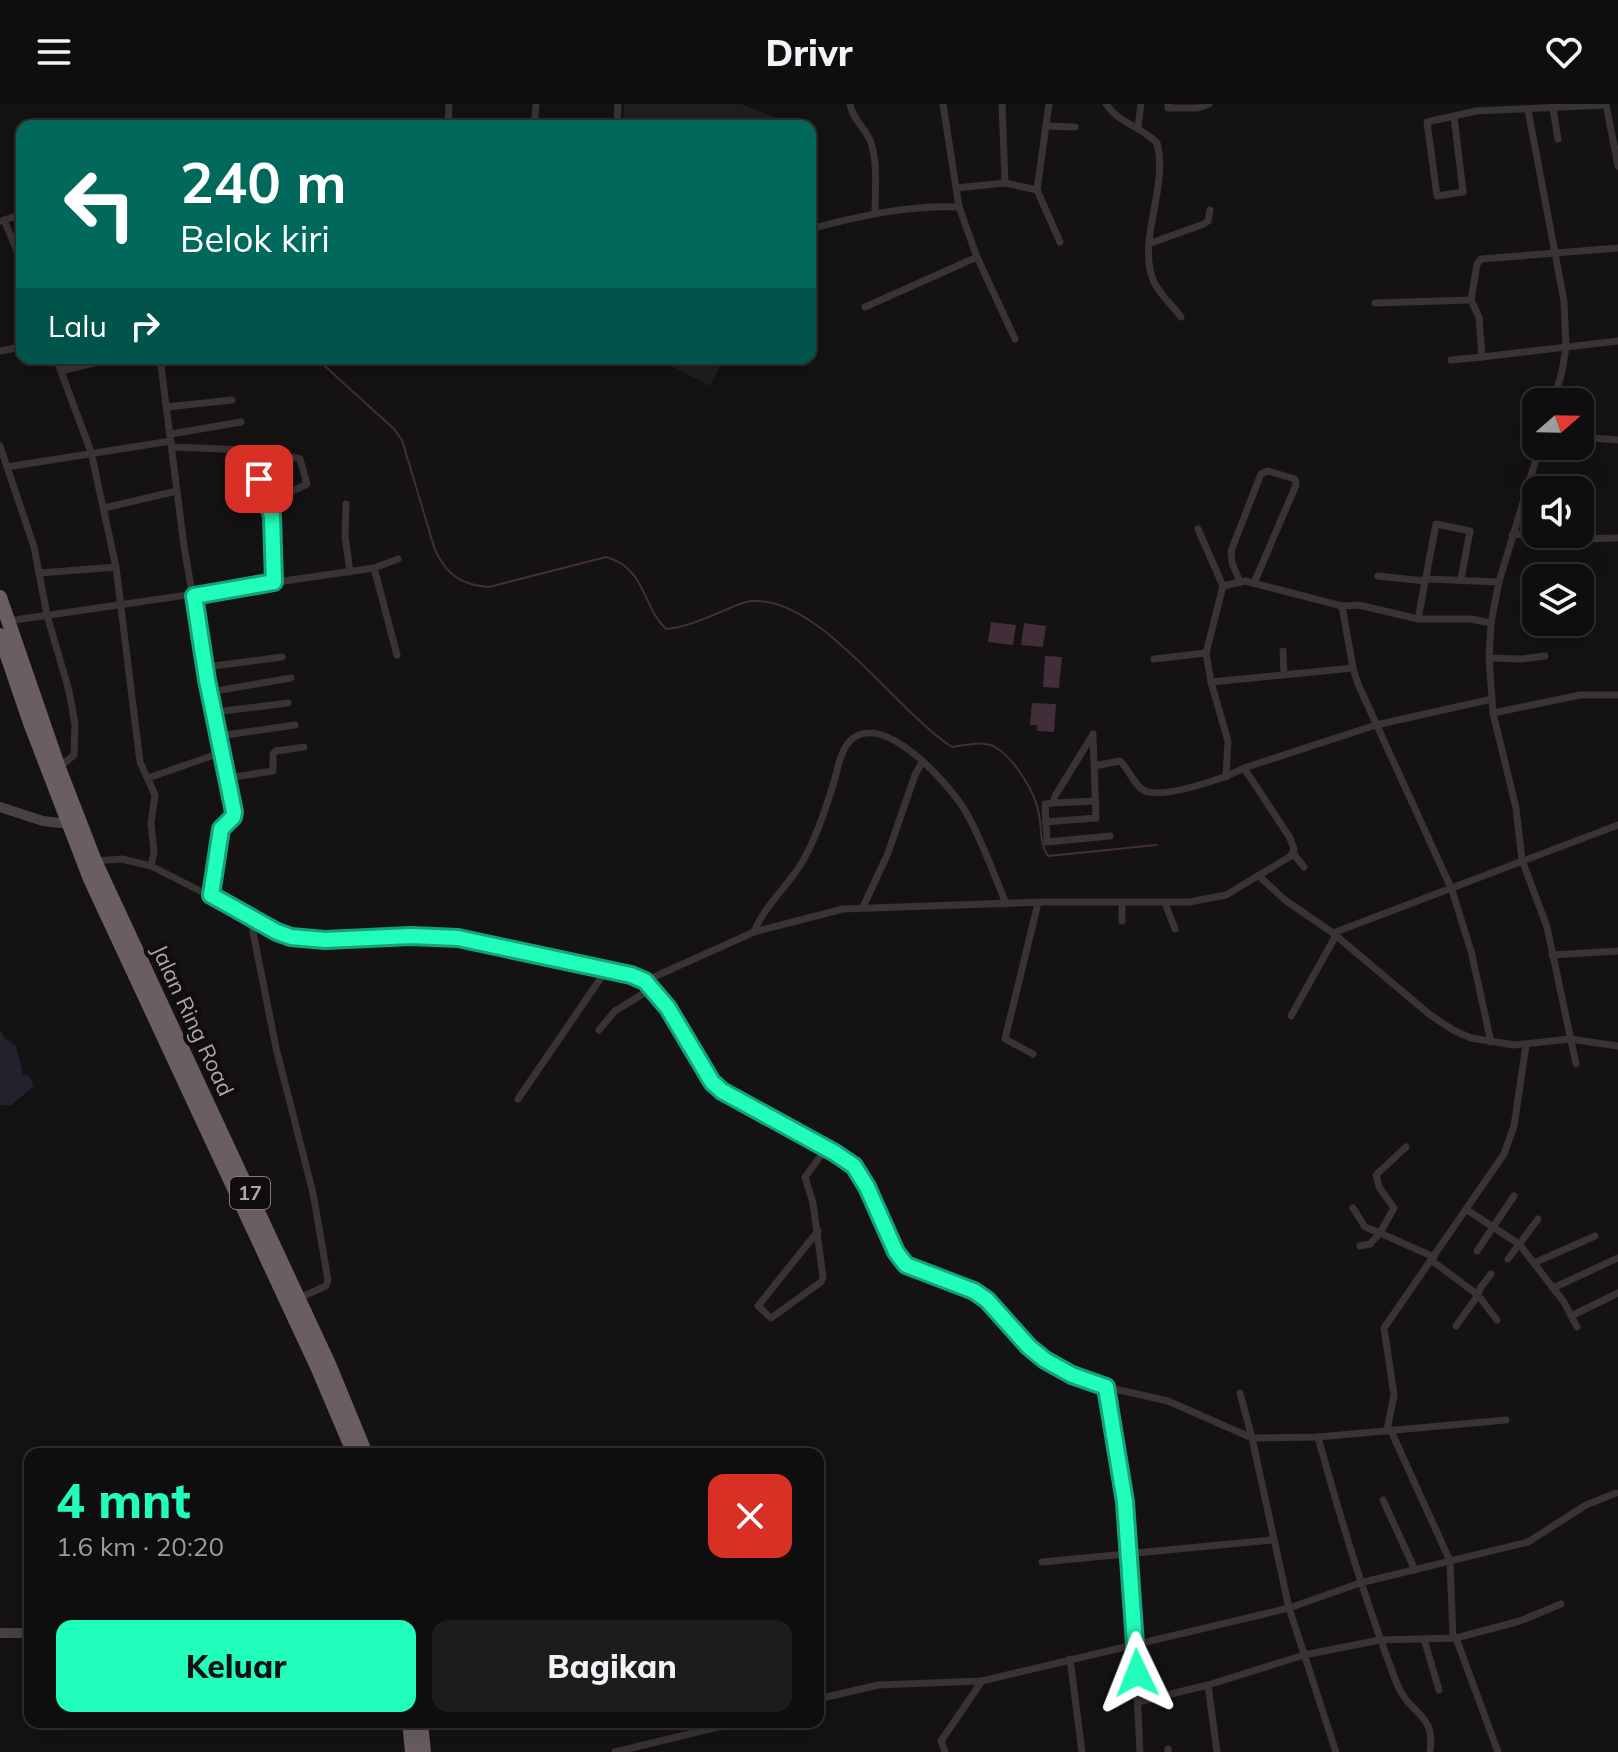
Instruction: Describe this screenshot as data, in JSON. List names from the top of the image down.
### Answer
{
  "streets": {
    "highway": ["Jalan Ring Road", "17"]
  },
  "north": "right",
  "page": {
    "header": "Drivr",
    "turn": ["240 m", "Belok kiri"],
    "then": "Lalu",
    "heading": ["4 mnt", "1.6 km · 20:20"],
    "buttons": ["Keluar", "Bagikan"]
  }
}
